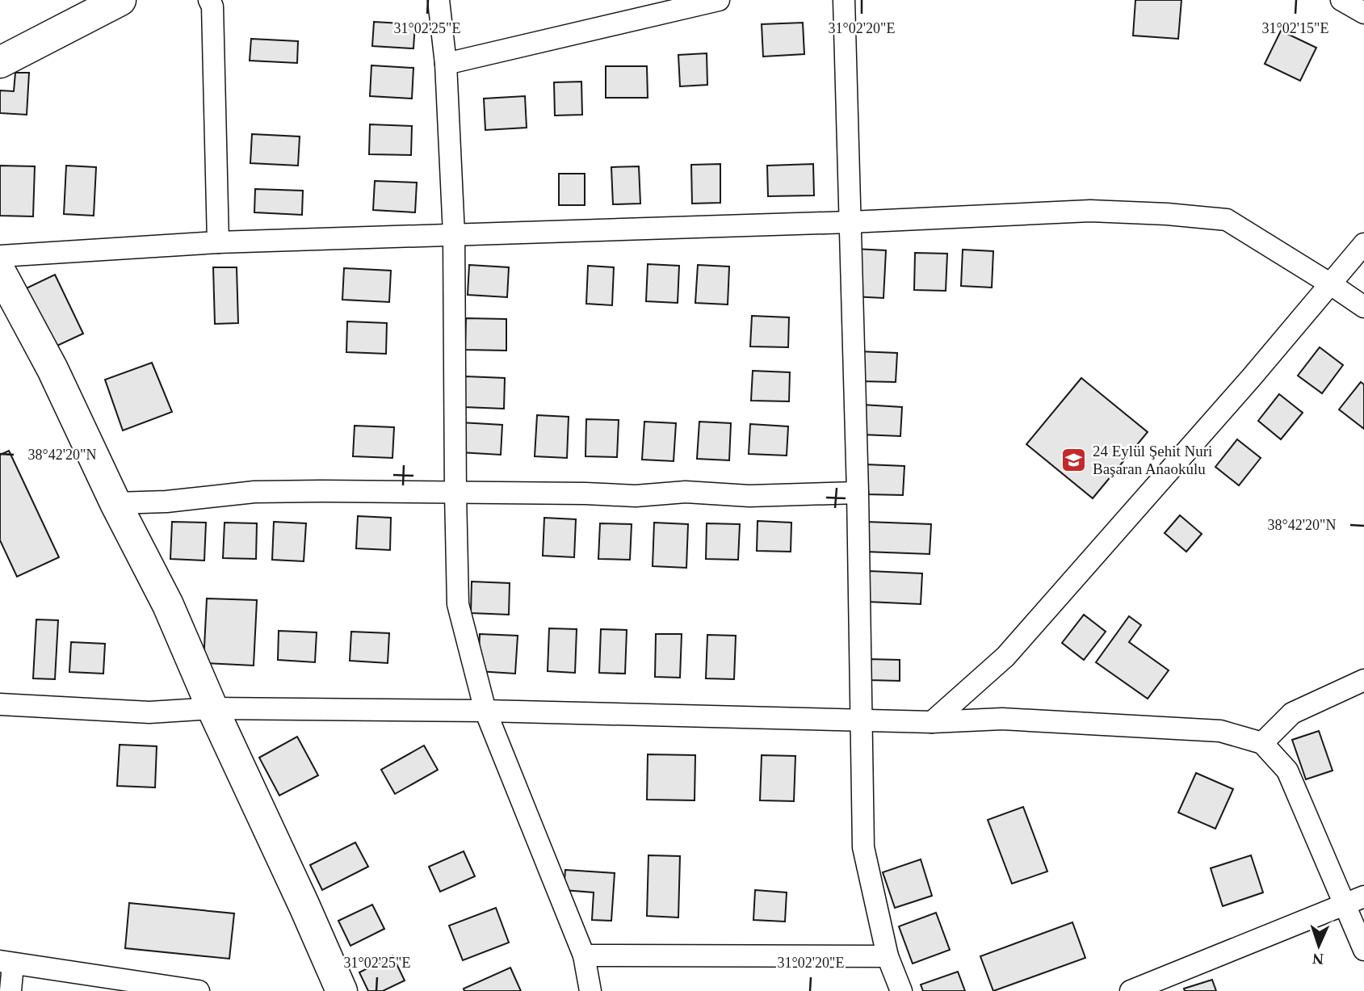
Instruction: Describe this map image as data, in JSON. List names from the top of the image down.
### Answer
{
  "places": {
    "school or university": ["24 Eylül Şehit Nuri Başaran Anaokulu"]
  },
  "north": "bottom",
  "coordinates": [
    "31°02'25\"E",
    "31°02'20\"E",
    "31°02'15\"E",
    "38°42'20\"N"
  ]
}
